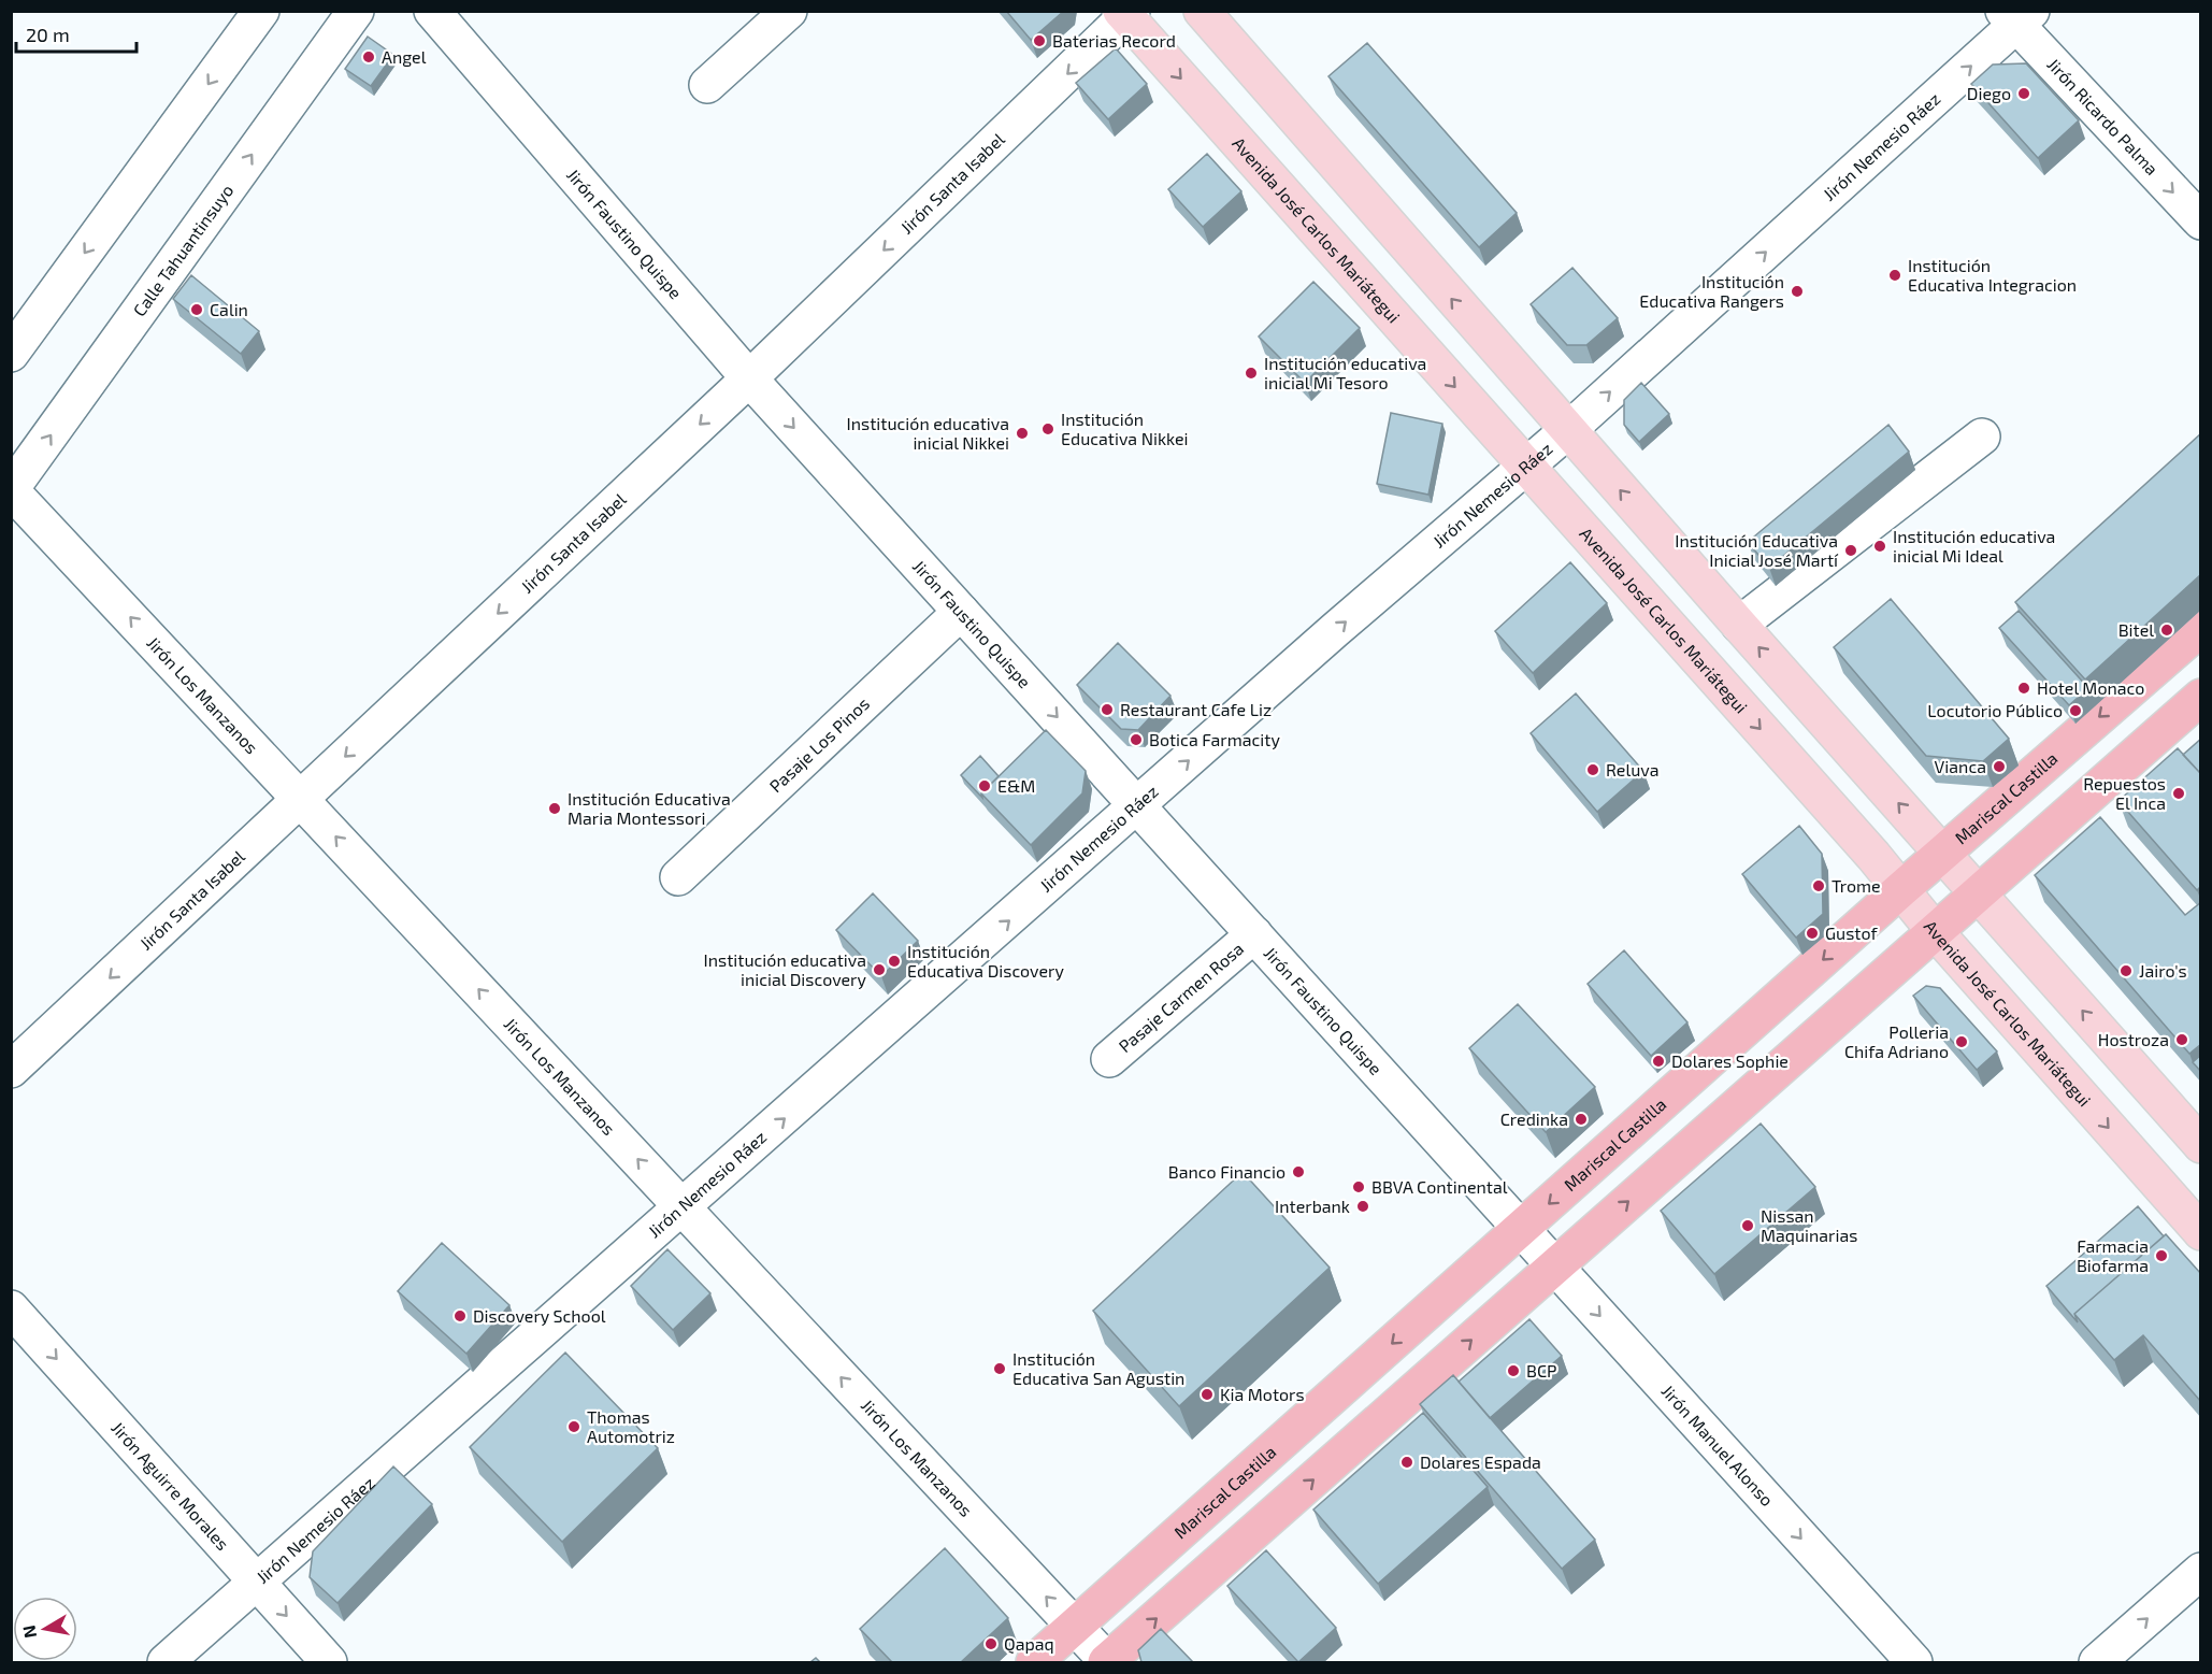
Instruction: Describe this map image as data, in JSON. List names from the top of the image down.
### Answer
{
  "streets": {
    "highway": ["Mariscal Castilla"],
    "main road": ["Avenida José Carlos Mariátegui"],
    "street": [
      "Jirón Ricardo Palma",
      "Jirón Nemesio Ráez",
      "Jirón Santa Isabel",
      "Jirón Faustino Quispe",
      "Calle Tahuantinsuyo",
      "Jirón Los Manzanos",
      "Pasaje Los Pinos",
      "Pasaje Carmen Rosa",
      "Jirón Manuel Alonso",
      "Jirón Aguirre Morales"
    ]
  },
  "crossings": [
    ["Jirón Ricardo Palma", "Jirón Nemesio Ráez"],
    ["Jirón Nemesio Ráez", "Avenida José Carlos Mariátegui"],
    ["Jirón Nemesio Ráez", "Jirón Faustino Quispe"],
    ["Jirón Nemesio Ráez", "Jirón Los Manzanos"],
    ["Jirón Nemesio Ráez", "Jirón Aguirre Morales"],
    ["Jirón Santa Isabel", "Avenida José Carlos Mariátegui"],
    ["Jirón Santa Isabel", "Jirón Faustino Quispe"],
    ["Jirón Santa Isabel", "Jirón Los Manzanos"],
    ["Avenida José Carlos Mariátegui", "Mariscal Castilla"],
    ["Jirón Faustino Quispe", "Pasaje Los Pinos"],
    ["Jirón Faustino Quispe", "Mariscal Castilla"],
    ["Jirón Faustino Quispe", "Pasaje Carmen Rosa"],
    ["Jirón Faustino Quispe", "Jirón Manuel Alonso"],
    ["Calle Tahuantinsuyo", "Jirón Los Manzanos"],
    ["Jirón Los Manzanos", "Mariscal Castilla"],
    ["Mariscal Castilla", "Jirón Manuel Alonso"]
  ],
  "one_way": [
    "Jirón Ricardo Palma",
    "Jirón Nemesio Ráez",
    "Jirón Santa Isabel",
    "Jirón Faustino Quispe",
    "Jirón Los Manzanos",
    "Jirón Manuel Alonso",
    "Jirón Aguirre Morales"
  ],
  "places": [
    "Baterias Record",
    "Angel",
    "Diego",
    "Institución Educativa Integracion",
    "Institución Educativa Rangers",
    "Calin",
    "Institución educativa inicial Mi Tesoro",
    "Institución Educativa Nikkei",
    "Institución educativa inicial Nikkei",
    "Institución educativa inicial Mi Ideal",
    "Institución Educativa Inicial José Martí",
    "Bitel",
    "Hotel Monaco",
    "Restaurant Cafe Liz",
    "Locutorio Público",
    "Botica Farmacity",
    "Vianca",
    "Reluva",
    "E&M",
    "Repuestos El Inca",
    "Institución Educativa Maria Montessori",
    "Trome",
    "Gustof",
    "Institución Educativa Discovery",
    "Institución educativa inicial Discovery",
    "Jairo's",
    "Hostroza",
    "Polleria Chifa Adriano",
    "Dolares Sophie",
    "Credinka",
    "Banco Financio",
    "BBVA Continental",
    "Interbank",
    "Nissan Maquinarias",
    "Farmacia Biofarma",
    "Discovery School",
    "Institución Educativa San Agustin",
    "BCP",
    "Kia Motors",
    "Thomas Automotriz",
    "Dolares Espada",
    "Qapaq"
  ],
  "scale_bar": "20 m",
  "north": "left"
}
